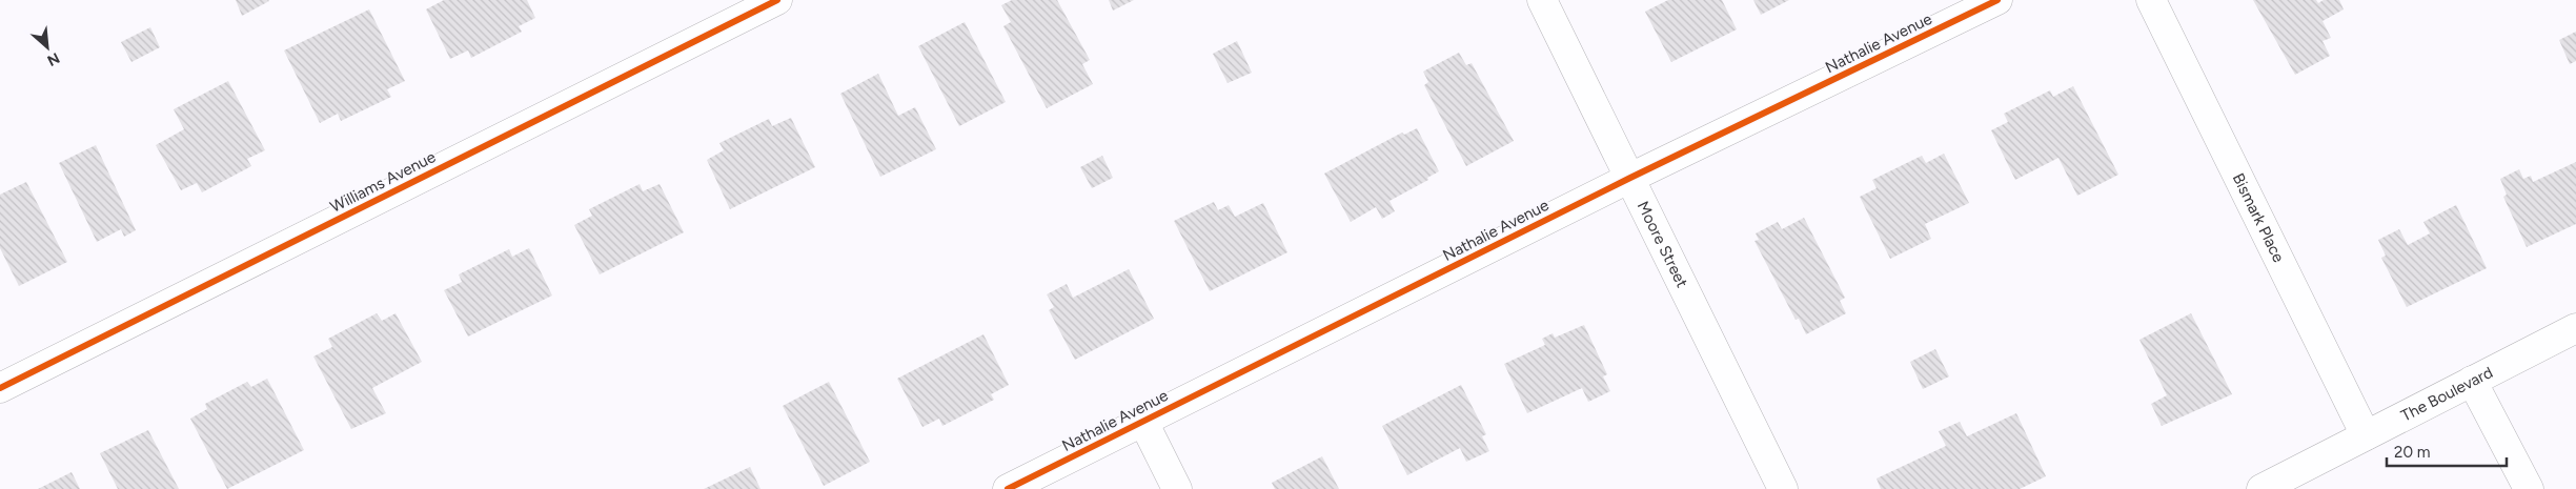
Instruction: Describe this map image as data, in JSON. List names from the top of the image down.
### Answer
{
  "streets": {
    "street": [
      "Nathalie Avenue",
      "Williams Avenue",
      "Bismark Place",
      "Moore Street",
      "The Boulevard"
    ]
  },
  "crossings": [
    ["Nathalie Avenue", "Moore Street"],
    ["Bismark Place", "The Boulevard"]
  ],
  "scale_bar": "20 m",
  "north": "bottom right"
}
